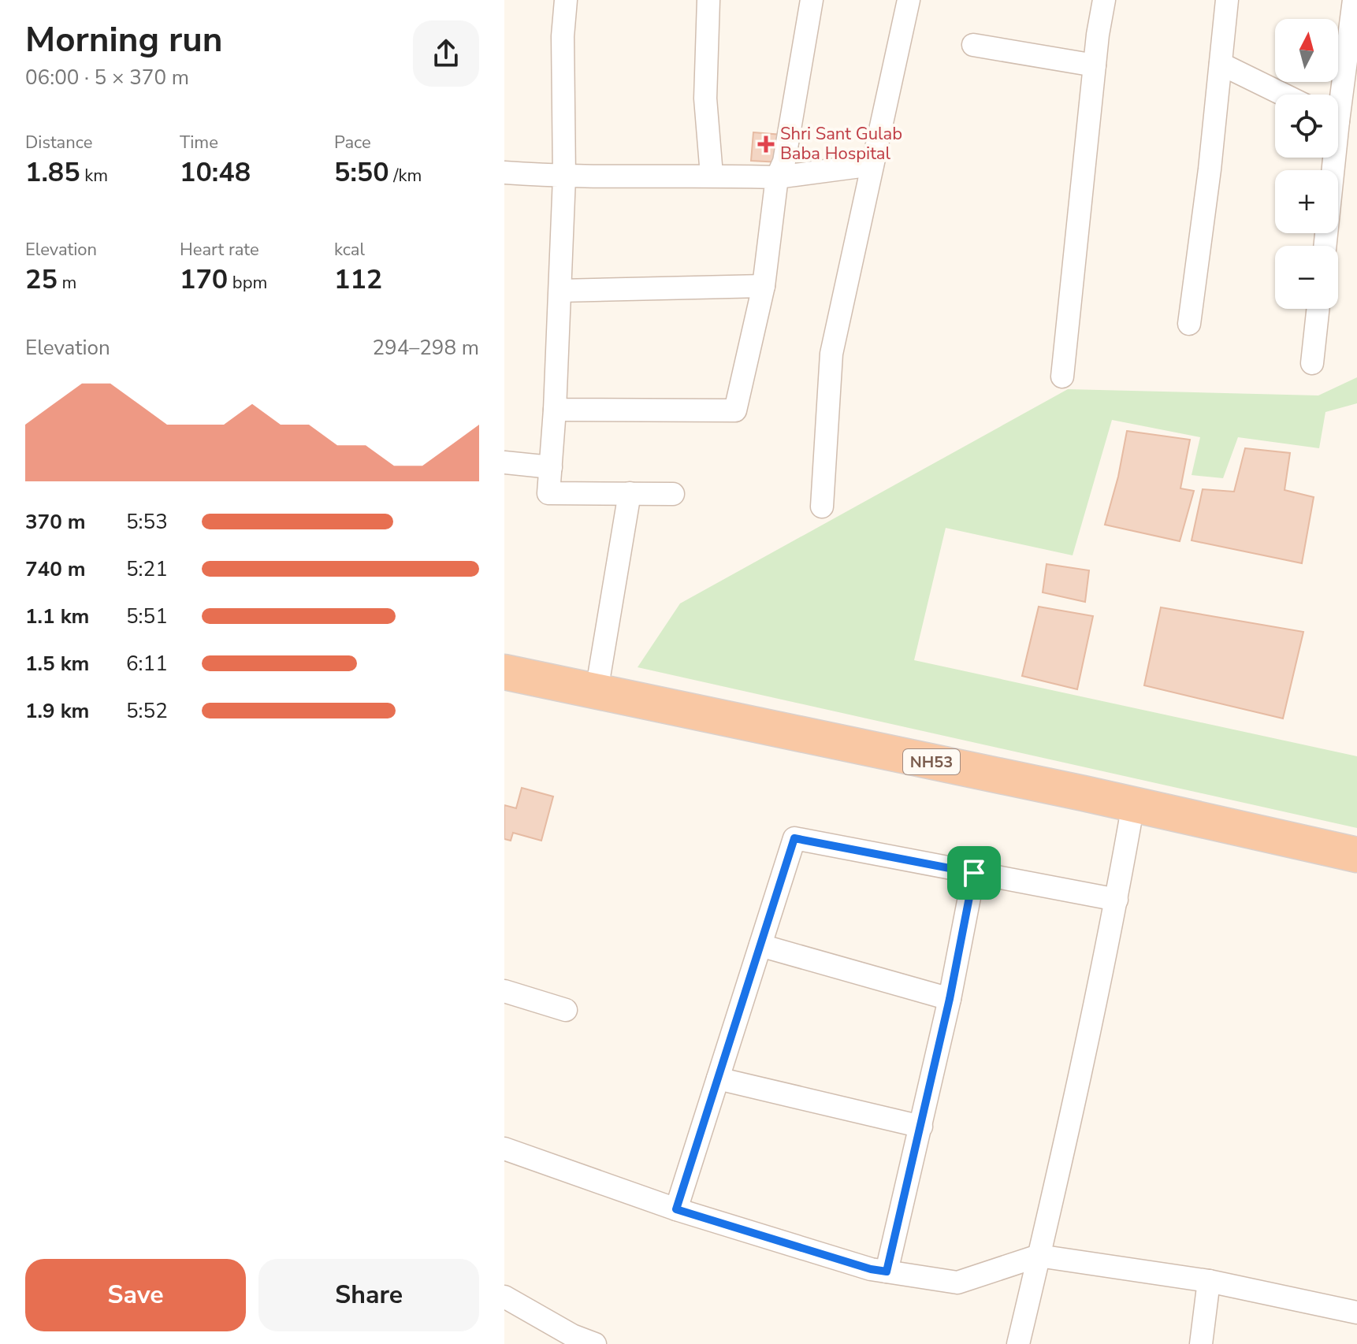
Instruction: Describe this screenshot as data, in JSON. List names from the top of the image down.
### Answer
{
  "streets": {
    "highway": ["NH53"]
  },
  "places": {
    "health": ["Shri Sant Gulab Baba Hospital"]
  },
  "north": "top",
  "page": {
    "heading": ["Morning run", "06:00 · 5 × 370 m"],
    "map_buttons": ["+", "−"],
    "stats": [
      ["Distance", "1.85 km"],
      ["Time", "10:48"],
      ["Pace", "5:50 /km"],
      ["Elevation", "25 m"],
      ["Heart rate", "170 bpm"],
      ["kcal", "112"]
    ],
    "chart": ["Elevation", "294–298 m"],
    "list": [
      {
        "name": "370 m",
        "note": "5:53"
      },
      {
        "name": "740 m",
        "note": "5:21"
      },
      {
        "name": "1.1 km",
        "note": "5:51"
      },
      {
        "name": "1.5 km",
        "note": "6:11"
      },
      {
        "name": "1.9 km",
        "note": "5:52"
      }
    ],
    "buttons": ["Save", "Share"]
  }
}
